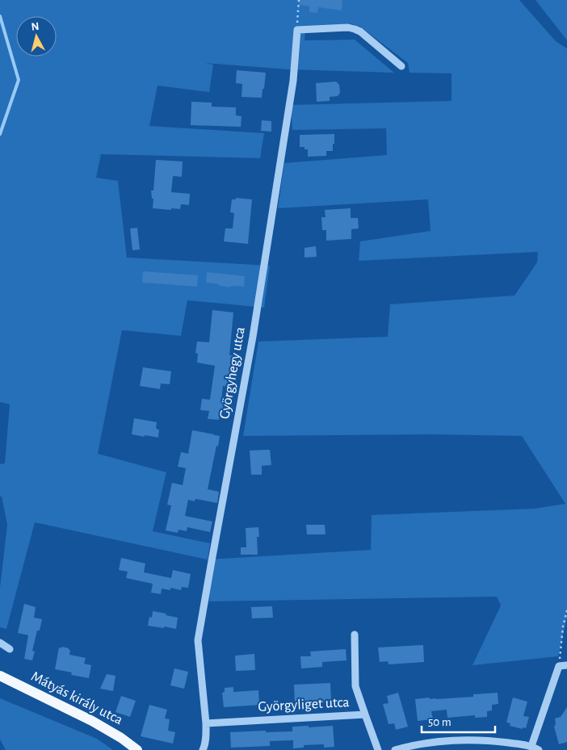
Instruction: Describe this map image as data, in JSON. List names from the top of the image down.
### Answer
{
  "streets": {
    "main road": ["Mátyás király utca"],
    "street": ["Györgyhegy utca", "Györgyliget utca"]
  },
  "crossings": [
    ["Györgyhegy utca", "Györgyliget utca"]
  ],
  "scale_bar": "50 m",
  "north": "top"
}
